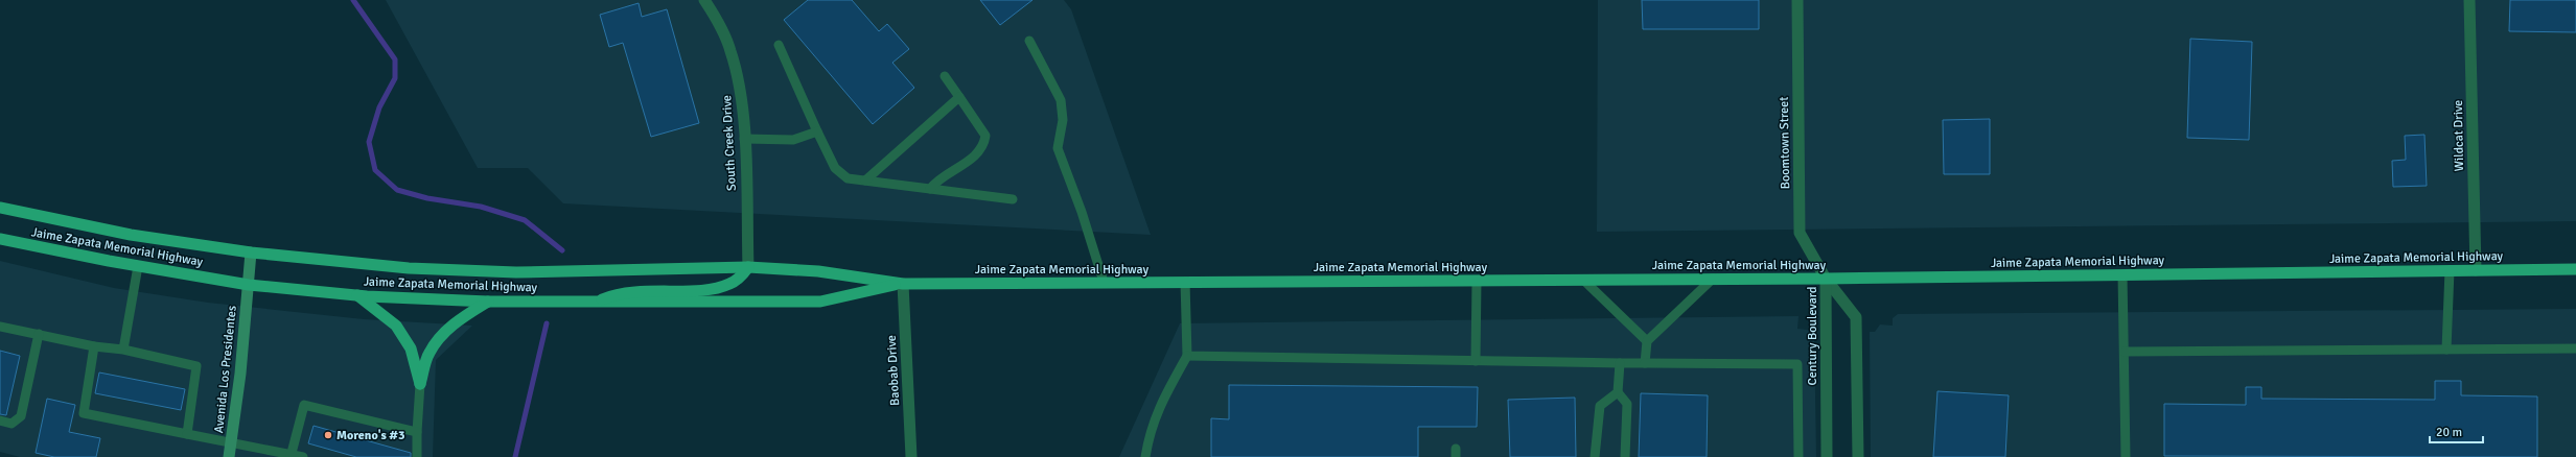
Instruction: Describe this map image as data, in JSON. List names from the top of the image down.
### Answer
{
  "streets": {
    "main road": ["Jaime Zapata Memorial Highway", "Avenida Los Presidentes"],
    "street": [
      "Wildcat Drive",
      "South Creek Drive",
      "Boomtown Street",
      "Century Boulevard",
      "Baobab Drive"
    ]
  },
  "crossings": [
    ["Wildcat Drive", "Jaime Zapata Memorial Highway"],
    ["South Creek Drive", "Jaime Zapata Memorial Highway"],
    ["Boomtown Street", "Jaime Zapata Memorial Highway"],
    ["Boomtown Street", "Century Boulevard"],
    ["Jaime Zapata Memorial Highway", "Century Boulevard"],
    ["Jaime Zapata Memorial Highway", "Avenida Los Presidentes"],
    ["Jaime Zapata Memorial Highway", "Baobab Drive"]
  ],
  "places": ["Moreno's #3"],
  "scale_bar": "20 m"
}
